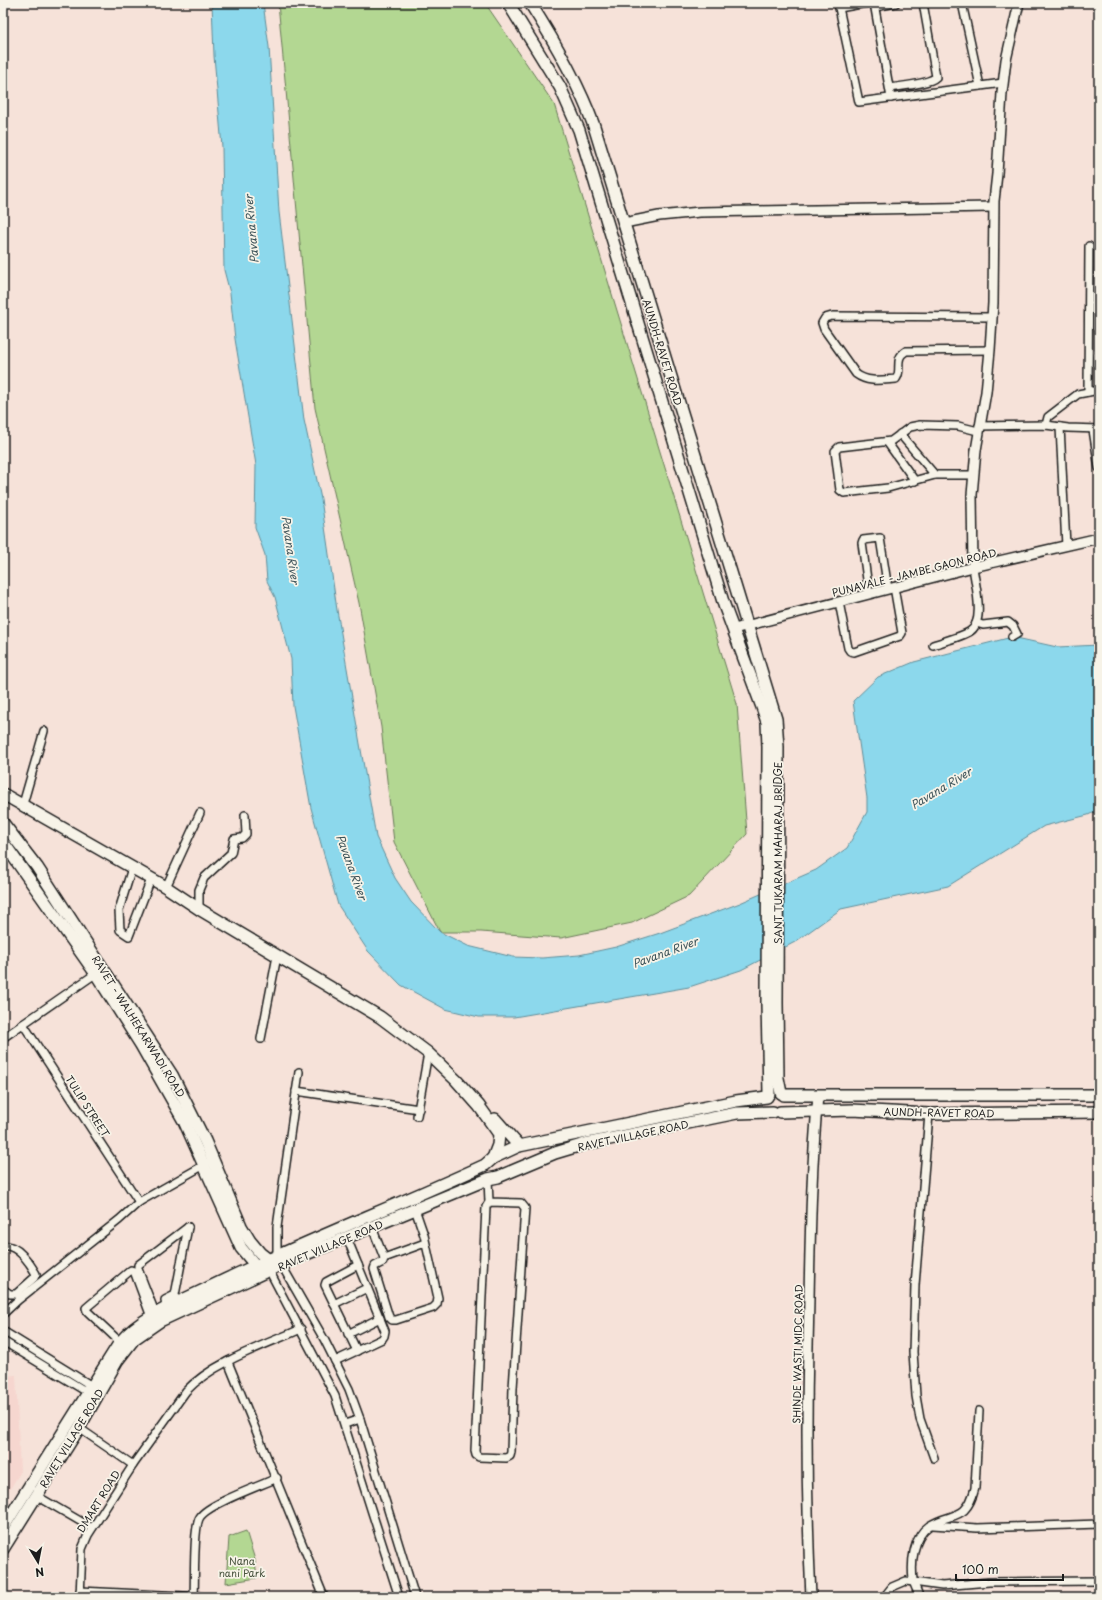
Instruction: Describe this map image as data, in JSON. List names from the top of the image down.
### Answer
{
  "streets": {
    "main road": [
      "AUNDH-RAVET ROAD",
      "SANT TUKARAM MAHARAJ BRIDGE",
      "RAVET - WALHEKARWADI ROAD",
      "RAVET VILLAGE ROAD"
    ],
    "street": [
      "PUNAVALE - JAMBE GAON ROAD",
      "TULIP STREET",
      "SHINDE WASTI MIDC ROAD",
      "DMART ROAD"
    ]
  },
  "crossings": [
    ["AUNDH-RAVET ROAD", "PUNAVALE - JAMBE GAON ROAD"],
    ["AUNDH-RAVET ROAD", "SANT TUKARAM MAHARAJ BRIDGE"],
    ["AUNDH-RAVET ROAD", "RAVET VILLAGE ROAD"],
    ["AUNDH-RAVET ROAD", "SHINDE WASTI MIDC ROAD"],
    ["RAVET - WALHEKARWADI ROAD", "RAVET VILLAGE ROAD"],
    ["RAVET VILLAGE ROAD", "DMART ROAD"]
  ],
  "water": ["Pavana River"],
  "parks": ["Nana nani Park"],
  "scale_bar": "100 m",
  "north": "bottom"
}
